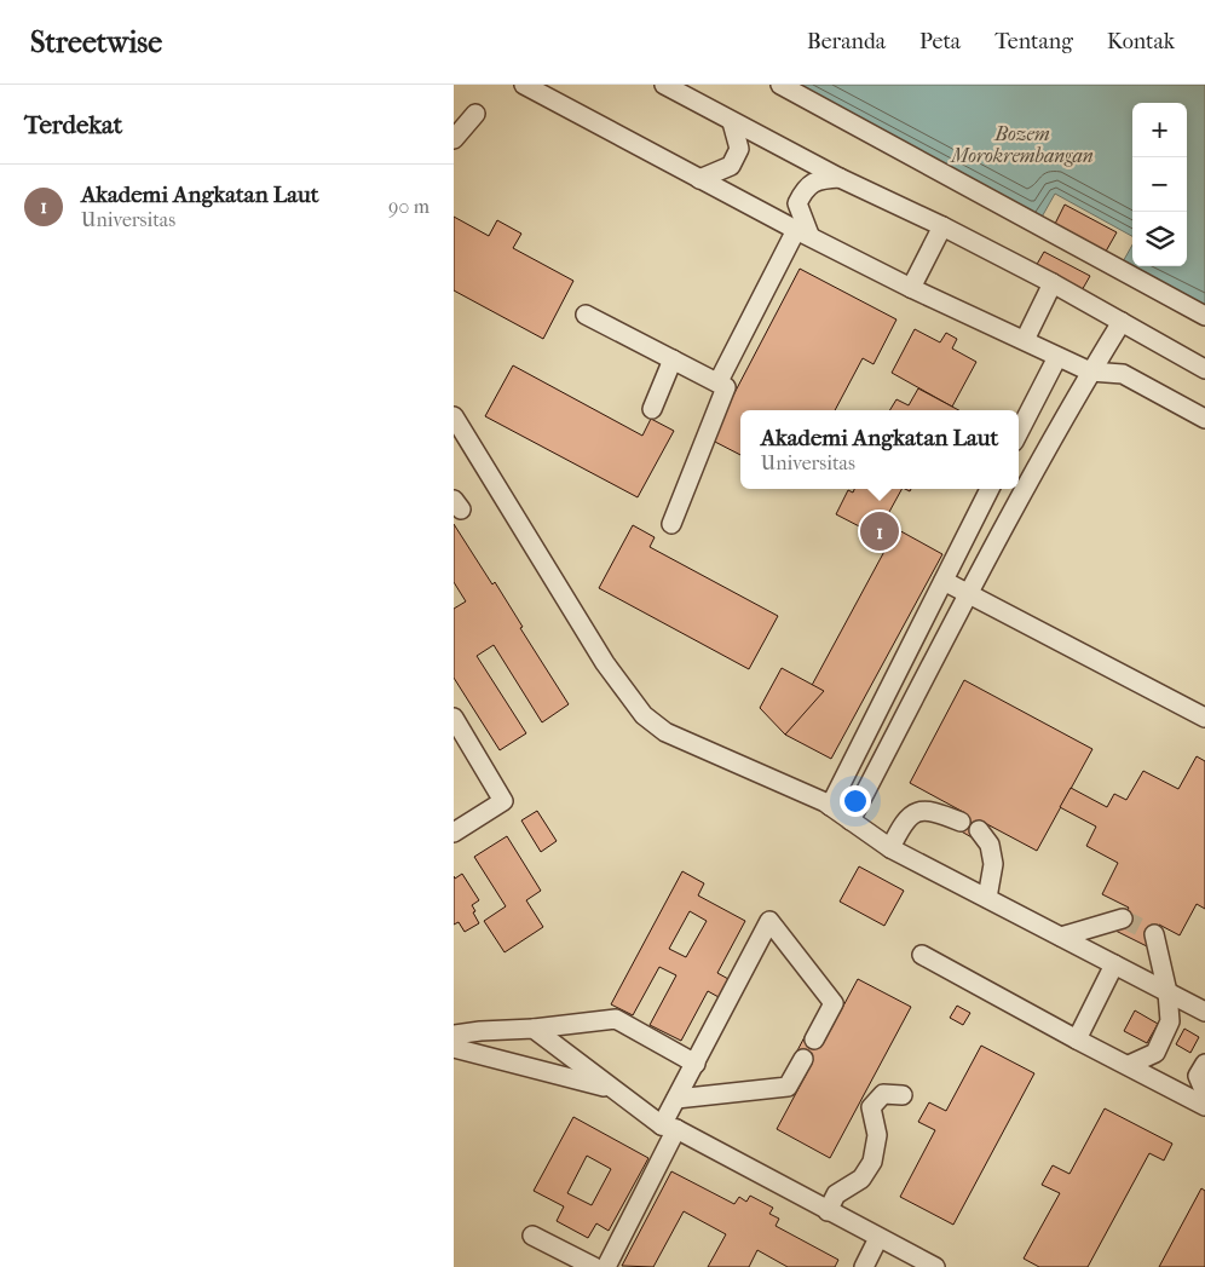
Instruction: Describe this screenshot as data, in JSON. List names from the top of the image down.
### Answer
{
  "water": ["Bozem Morokrembangan"],
  "page": {
    "header": "Streetwise",
    "nav": [
      "Beranda",
      "Peta",
      "Tentang",
      "Kontak"
    ],
    "heading": "Terdekat",
    "map_buttons": ["+", "−"],
    "list": [
      {
        "mark": "1",
        "name": "Akademi Angkatan Laut",
        "note": "Universitas",
        "value": "90 m"
      }
    ],
    "popup": ["Akademi Angkatan Laut", "Universitas"],
    "pins": "1"
  }
}
